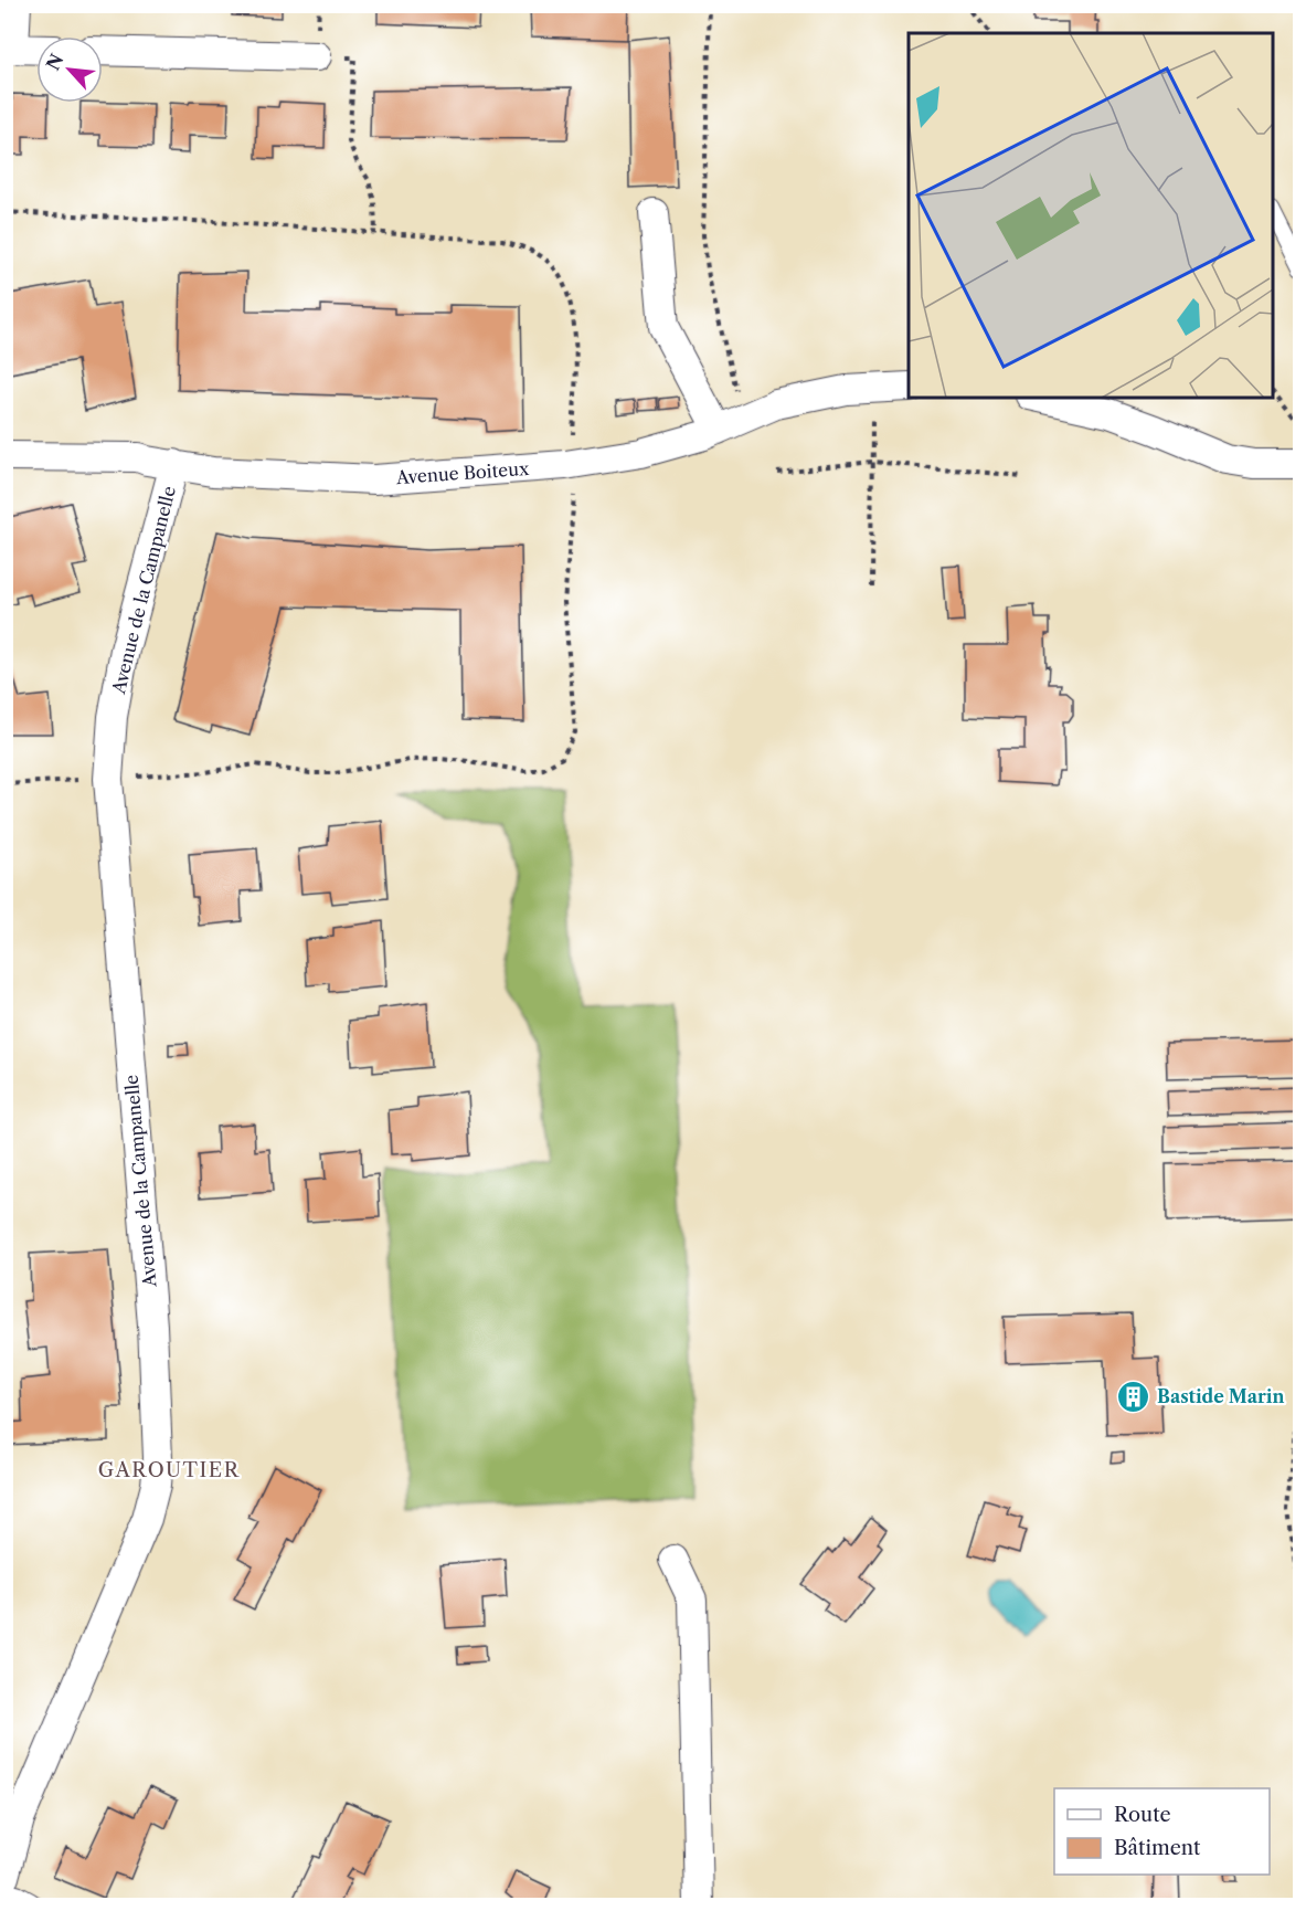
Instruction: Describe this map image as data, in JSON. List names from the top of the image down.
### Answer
{
  "streets": {
    "street": ["Avenue Boiteux", "Avenue de la Campanelle"]
  },
  "crossings": [
    ["Avenue Boiteux", "Avenue de la Campanelle"]
  ],
  "districts": ["GAROUTIER"],
  "places": {
    "building": ["Bastide Marin"]
  },
  "legend": ["Route", "Bâtiment"],
  "north": "top left"
}
